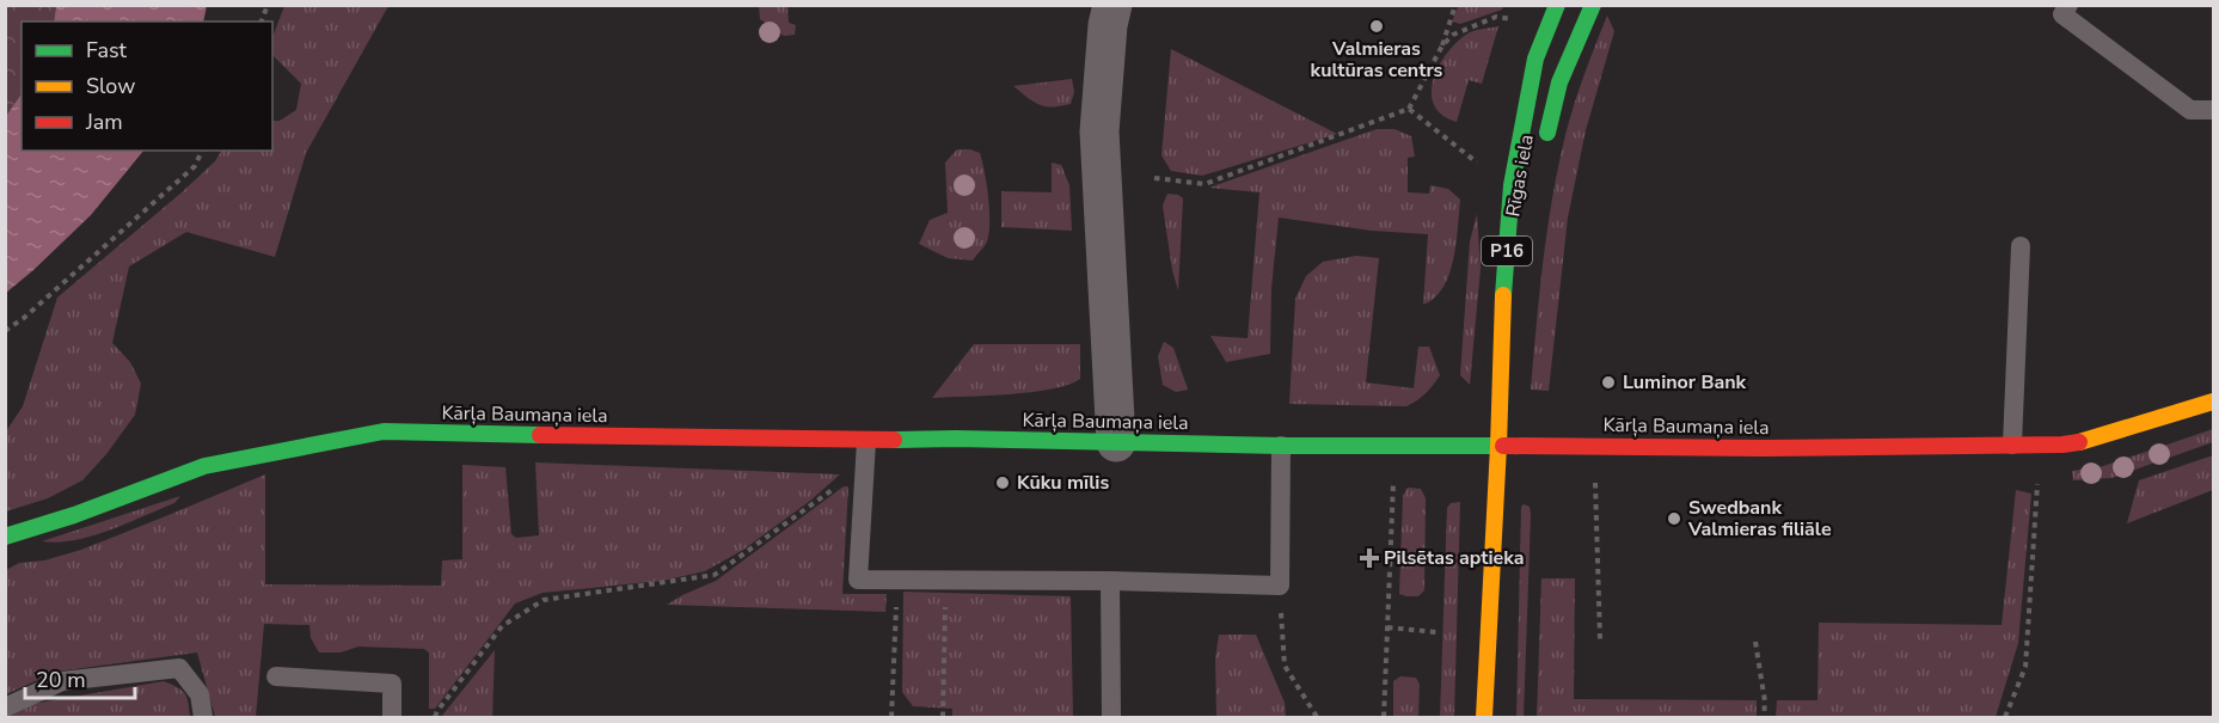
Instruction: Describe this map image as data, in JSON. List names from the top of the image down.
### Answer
{
  "streets": {
    "street": ["Rīgas iela", "P16", "Kārļa Baumaņa iela"]
  },
  "crossings": [
    ["Rīgas iela", "Kārļa Baumaņa iela"]
  ],
  "places": {
    "other": [
      "Valmieras kultūras centrs",
      "Luminor Bank",
      "Kūku mīlis",
      "Swedbank Valmieras filiāle"
    ],
    "health": ["Pilsētas aptieka"]
  },
  "legend": ["Fast", "Slow", "Jam"],
  "scale_bar": "20 m"
}
